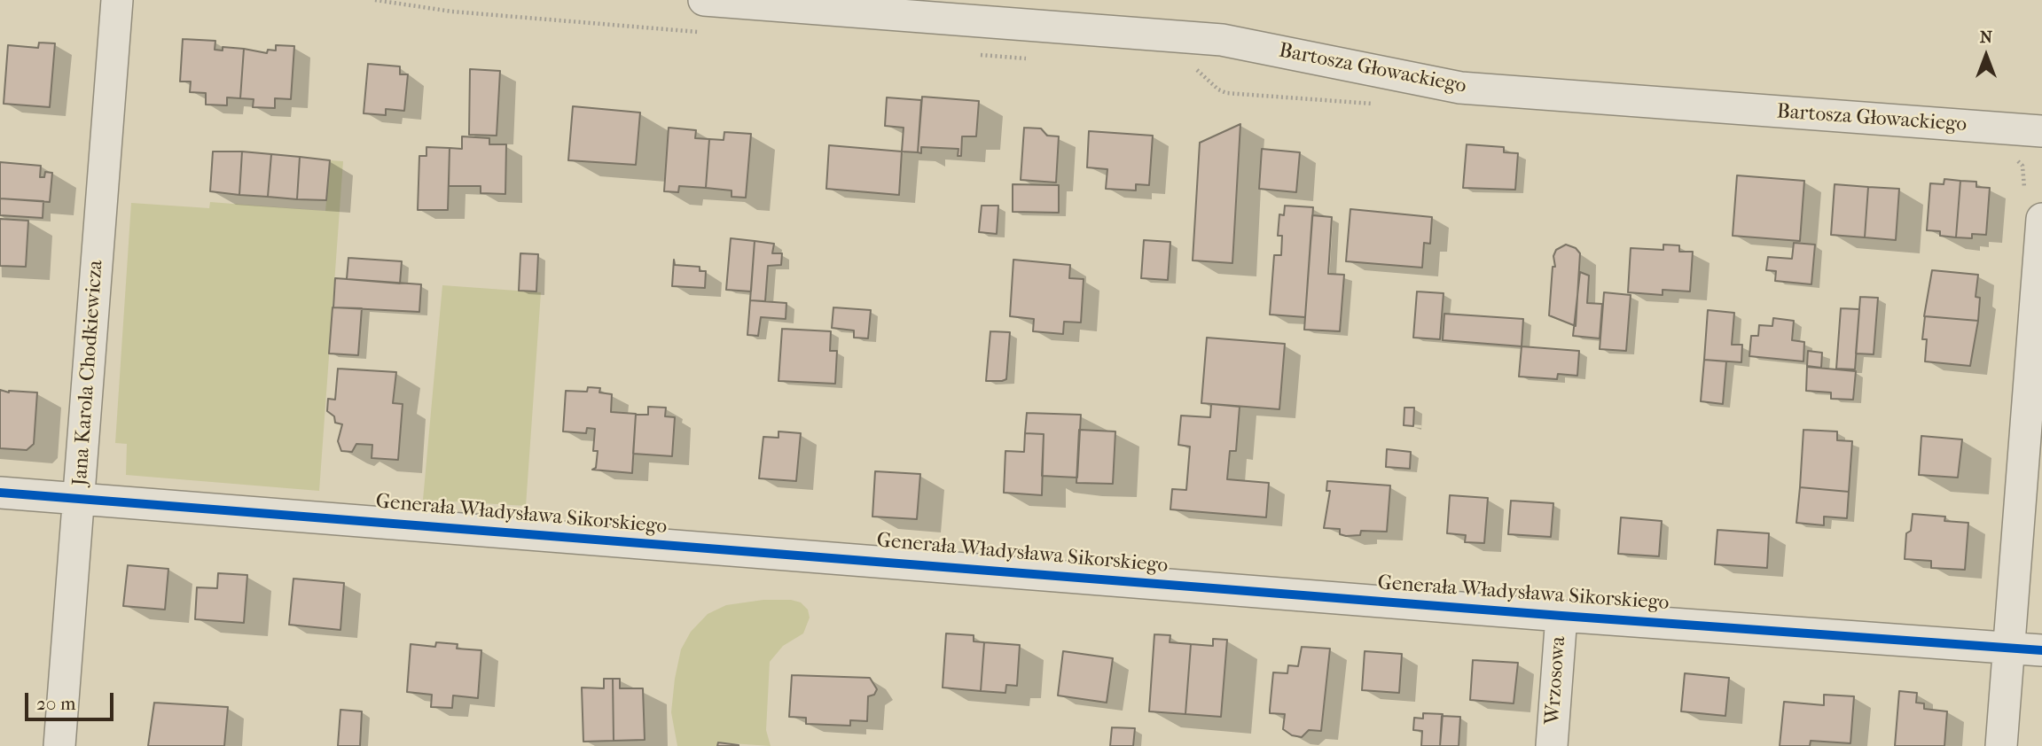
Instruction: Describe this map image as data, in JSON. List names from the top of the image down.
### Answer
{
  "streets": {
    "street": [
      "Bartosza Głowackiego",
      "Jana Karola Chodkiewicza",
      "Generała Władysława Sikorskiego",
      "Wrzosowa"
    ]
  },
  "crossings": [
    ["Jana Karola Chodkiewicza", "Generała Władysława Sikorskiego"],
    ["Generała Władysława Sikorskiego", "Wrzosowa"]
  ],
  "scale_bar": "20 m",
  "north": "top"
}
